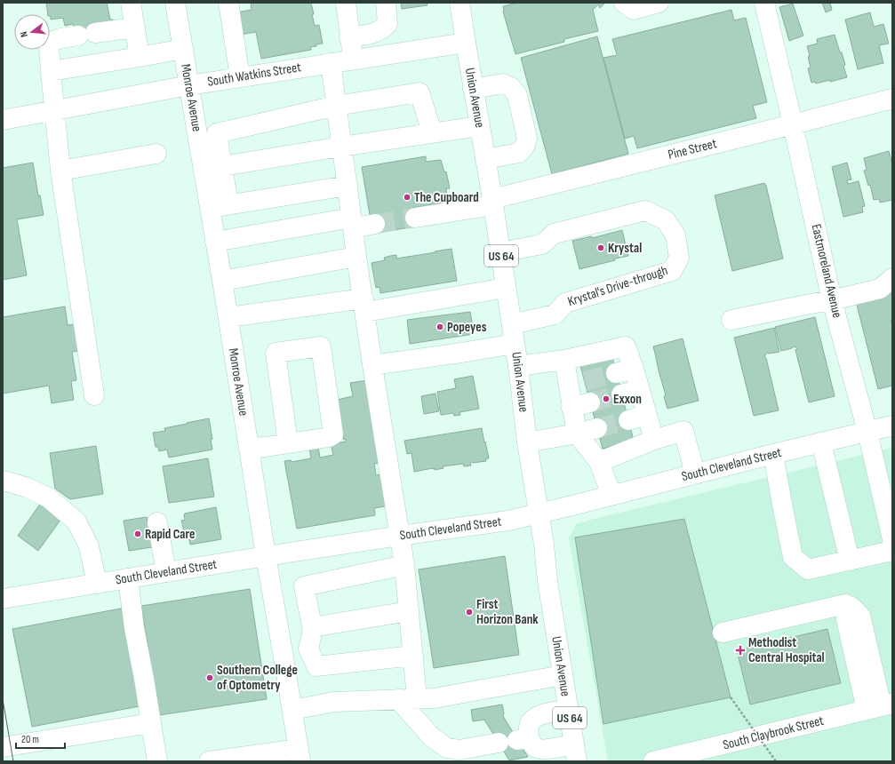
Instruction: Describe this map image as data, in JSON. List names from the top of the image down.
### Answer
{
  "streets": {
    "street": [
      "South Watkins Street",
      "Monroe Avenue",
      "Union Avenue",
      "Pine Street",
      "US 64",
      "Eastmoreland Avenue",
      "Krystal's Drive-through",
      "South Cleveland Street",
      "South Claybrook Street"
    ]
  },
  "crossings": [
    ["South Watkins Street", "Monroe Avenue"],
    ["South Watkins Street", "Union Avenue"],
    ["Monroe Avenue", "South Cleveland Street"],
    ["Union Avenue", "Pine Street"],
    ["Union Avenue", "Krystal's Drive-through"],
    ["Union Avenue", "South Cleveland Street"],
    ["Pine Street", "Eastmoreland Avenue"],
    ["Eastmoreland Avenue", "South Cleveland Street"]
  ],
  "places": {
    "other": [
      "The Cupboard",
      "Krystal",
      "Popeyes",
      "Exxon",
      "Rapid Care",
      "First Horizon Bank",
      "Southern College of Optometry"
    ],
    "health": ["Methodist Central Hospital"]
  },
  "scale_bar": "20 m",
  "north": "left"
}
